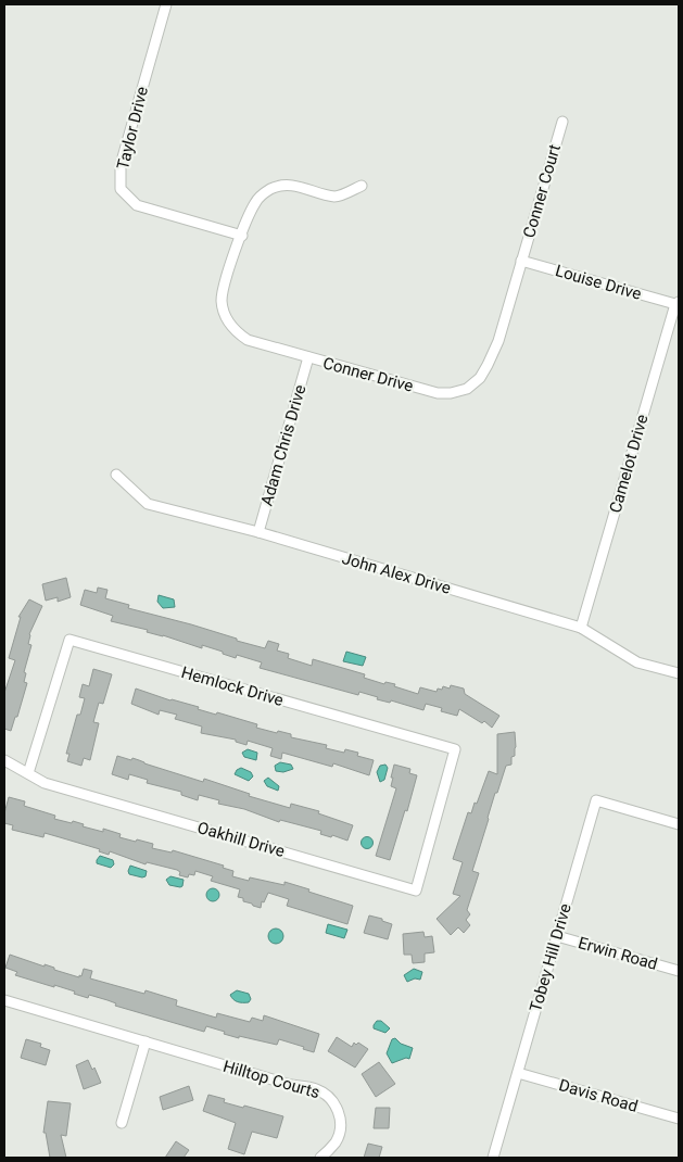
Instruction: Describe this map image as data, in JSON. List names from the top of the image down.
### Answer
{
  "streets": {
    "street": [
      "Taylor Drive",
      "Conner Court",
      "Louise Drive",
      "Conner Drive",
      "Adam Chris Drive",
      "Camelot Drive",
      "John Alex Drive",
      "Hemlock Drive",
      "Oakhill Drive",
      "Erwin Road",
      "Tobey Hill Drive",
      "Hilltop Courts",
      "Davis Road"
    ]
  },
  "crossings": [
    ["Taylor Drive", "Conner Drive"],
    ["Conner Court", "Louise Drive"],
    ["Conner Court", "Conner Drive"],
    ["Louise Drive", "Conner Drive"],
    ["Louise Drive", "Camelot Drive"],
    ["Conner Drive", "Adam Chris Drive"],
    ["Adam Chris Drive", "John Alex Drive"],
    ["Camelot Drive", "John Alex Drive"],
    ["Hemlock Drive", "Oakhill Drive"],
    ["Erwin Road", "Tobey Hill Drive"],
    ["Tobey Hill Drive", "Davis Road"]
  ]
}
